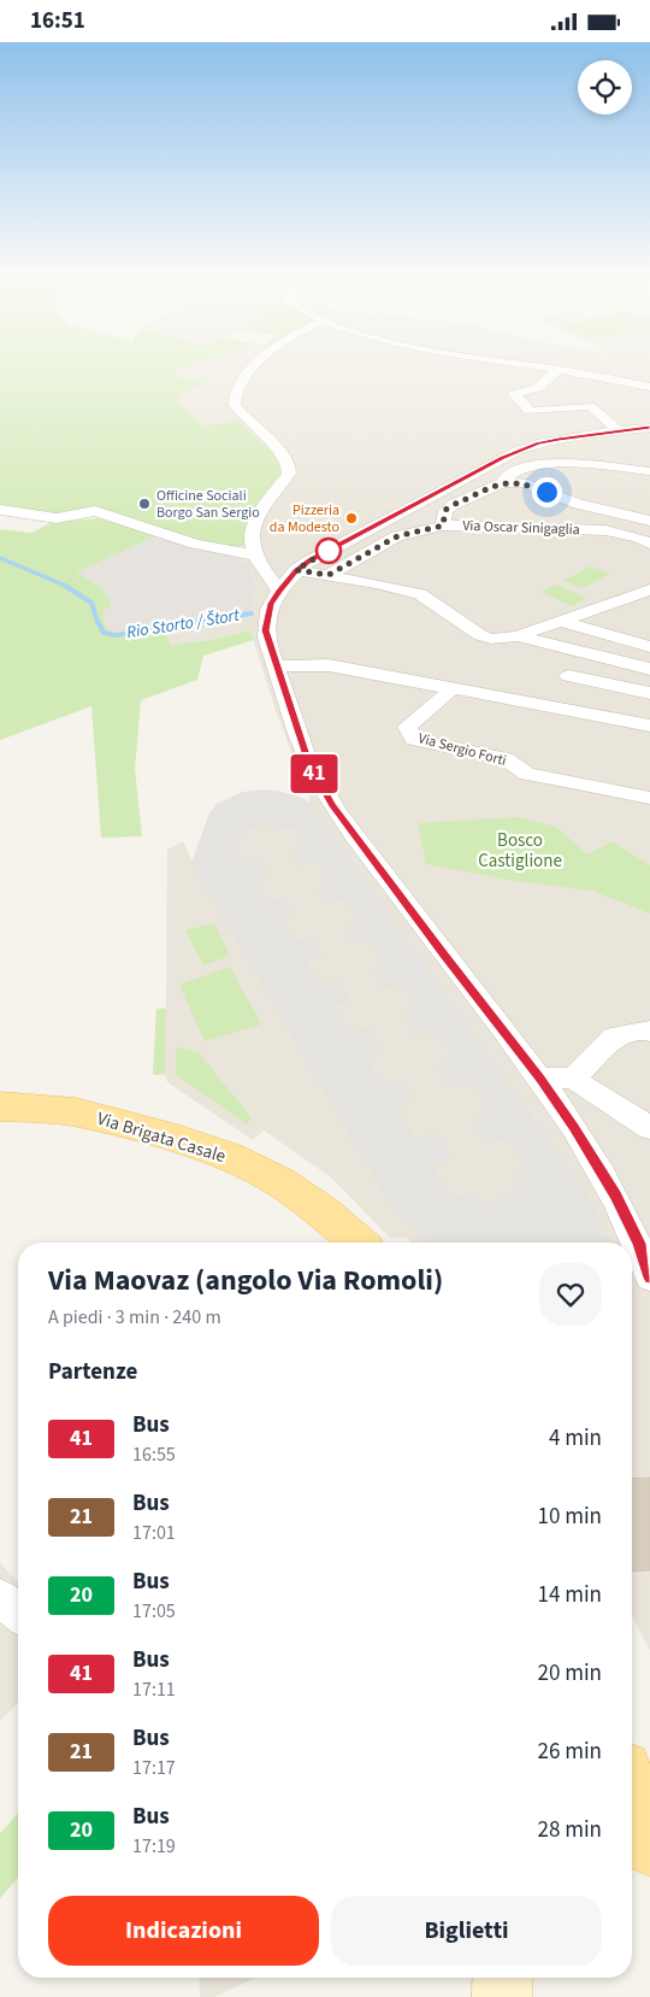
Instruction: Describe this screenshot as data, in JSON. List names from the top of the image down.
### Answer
{
  "streets": {
    "main road": ["Via Brigata Casale"],
    "street": ["Via Oscar Sinigaglia", "Via Sergio Forti"]
  },
  "water": ["Rio Storto / Štort"],
  "parks": ["Bosco Castiglione"],
  "places": ["Officine Sociali Borgo San Sergio", "Pizzeria da Modesto"],
  "lines": ["bus line 41"],
  "page": {
    "status": "16:51",
    "on_map": "41",
    "heading": [
      ["Via Maovaz (angolo Via Romoli)", "A piedi · 3 min · 240 m"],
      "Partenze"
    ],
    "list": [
      {
        "mark": "41",
        "name": "Bus",
        "note": "16:55",
        "value": "4 min"
      },
      {
        "mark": "21",
        "name": "Bus",
        "note": "17:01",
        "value": "10 min"
      },
      {
        "mark": "20",
        "name": "Bus",
        "note": "17:05",
        "value": "14 min"
      },
      {
        "mark": "41",
        "name": "Bus",
        "note": "17:11",
        "value": "20 min"
      },
      {
        "mark": "21",
        "name": "Bus",
        "note": "17:17",
        "value": "26 min"
      },
      {
        "mark": "20",
        "name": "Bus",
        "note": "17:19",
        "value": "28 min"
      }
    ],
    "buttons": ["Indicazioni", "Biglietti"]
  }
}
